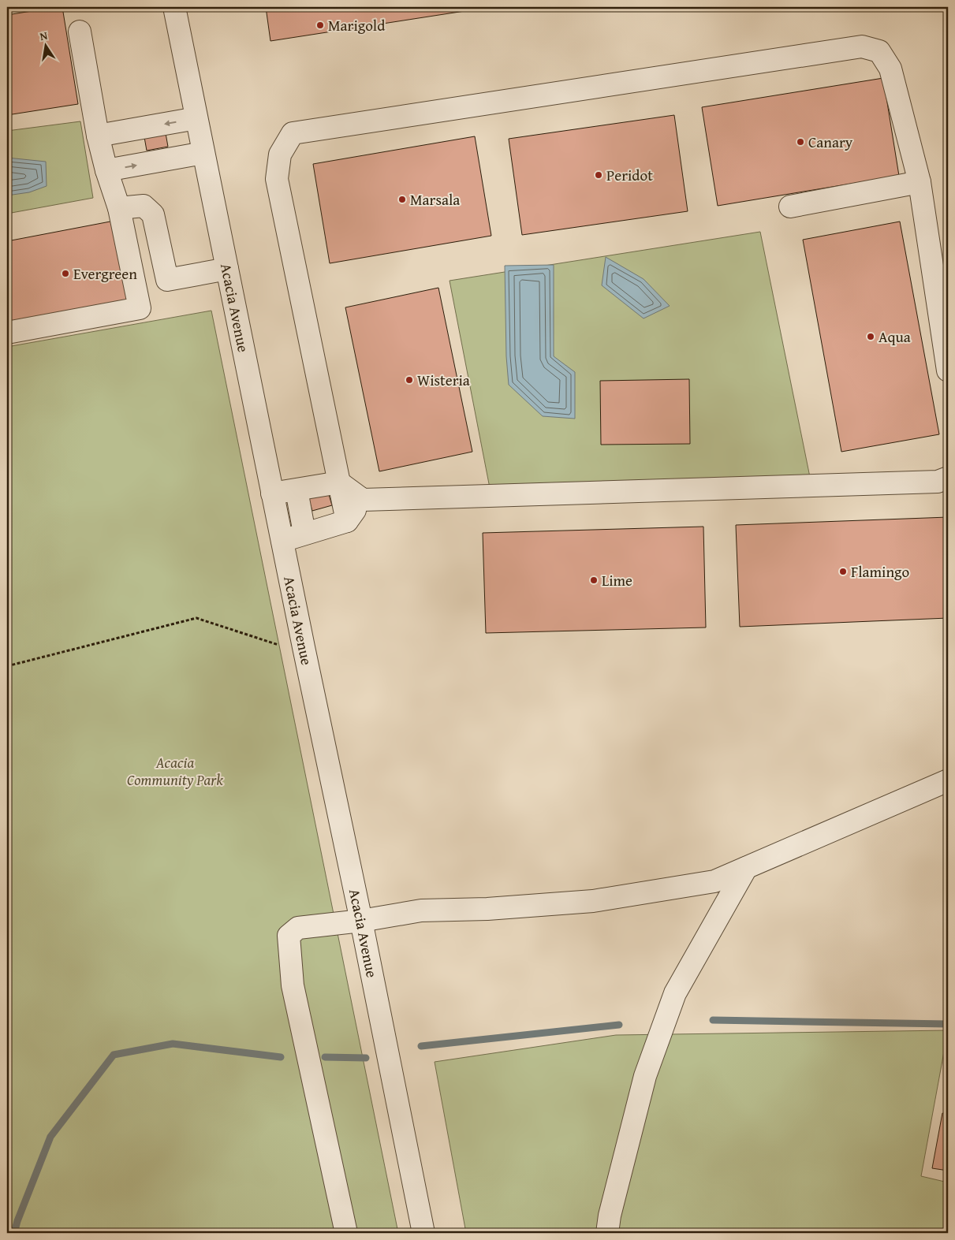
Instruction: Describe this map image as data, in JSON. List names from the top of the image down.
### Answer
{
  "streets": {
    "street": ["Acacia Avenue"]
  },
  "parks": ["Acacia Community Park"],
  "places": [
    "Marigold",
    "Canary",
    "Peridot",
    "Marsala",
    "Evergreen",
    "Aqua",
    "Wisteria",
    "Flamingo",
    "Lime"
  ],
  "north": "top"
}
